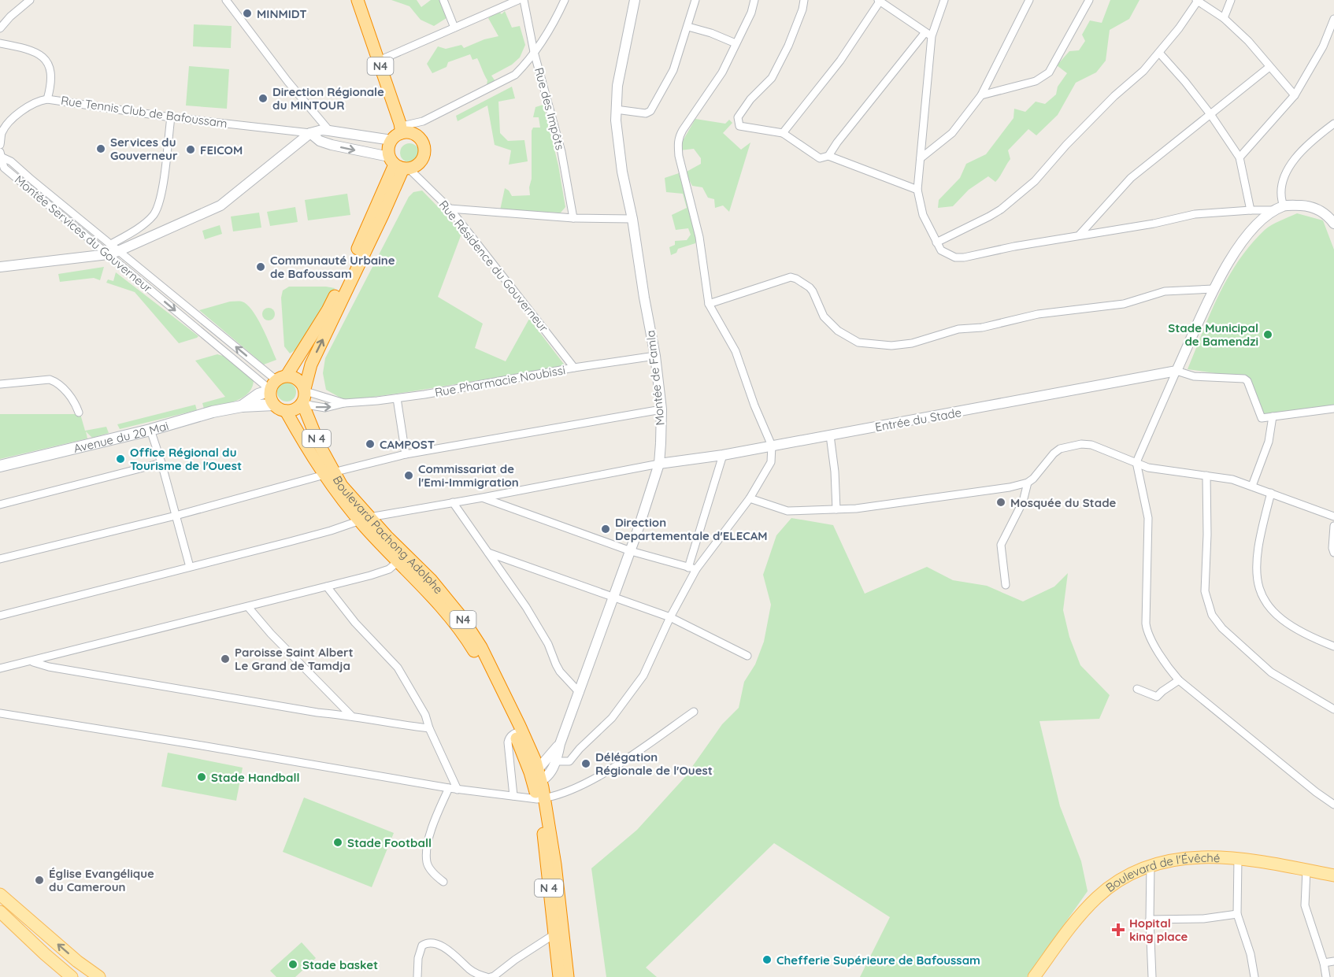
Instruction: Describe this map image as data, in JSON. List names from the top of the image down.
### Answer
{
  "streets": {
    "highway": ["N4", "N 4", "Boulevard Pachong Adolphe"],
    "main road": ["Avenue du 20 Mai", "Boulevard de l'Évêché"],
    "street": [
      "Rue des Impôts",
      "Rue Tennis Club de Bafoussam",
      "Montée Services du Gouverneur",
      "Rue Résidence du Gouverneur",
      "Montée de Famla",
      "Rue Pharmacie Noubissi",
      "Entrée du Stade"
    ]
  },
  "crossings": [
    ["N4", "Rue Tennis Club de Bafoussam"],
    ["N4", "Rue Résidence du Gouverneur"],
    ["Rue Tennis Club de Bafoussam", "Rue Résidence du Gouverneur"],
    ["Montée Services du Gouverneur", "Rue Pharmacie Noubissi"],
    ["Montée Services du Gouverneur", "Avenue du 20 Mai"],
    ["Montée Services du Gouverneur", "N 4"],
    ["Rue Résidence du Gouverneur", "Rue Pharmacie Noubissi"],
    ["Montée de Famla", "Rue Pharmacie Noubissi"],
    ["Montée de Famla", "Entrée du Stade"],
    ["Montée de Famla", "Boulevard Pachong Adolphe"],
    ["Rue Pharmacie Noubissi", "Avenue du 20 Mai"],
    ["Rue Pharmacie Noubissi", "N 4"],
    ["Avenue du 20 Mai", "N 4"],
    ["N 4", "Boulevard Pachong Adolphe"]
  ],
  "places": {
    "other": [
      "MINMIDT",
      "Direction Régionale du MINTOUR",
      "Services du Gouverneur",
      "FEICOM",
      "Communauté Urbaine de Bafoussam",
      "Stade Municipal de Bamendzi",
      "CAMPOST",
      "Office Régional du Tourisme de l'Ouest",
      "Commissariat de l'Emi-Immigration",
      "Mosquée du Stade",
      "Direction Departementale d'ELECAM",
      "Paroisse Saint Albert Le Grand de Tamdja",
      "Délégation Régionale de l'Ouest",
      "Stade Handball",
      "Stade Football",
      "Église Evangélique du Cameroun",
      "Chefferie Supérieure de Bafoussam",
      "Stade basket"
    ],
    "health": ["Hopital king place"]
  }
}
